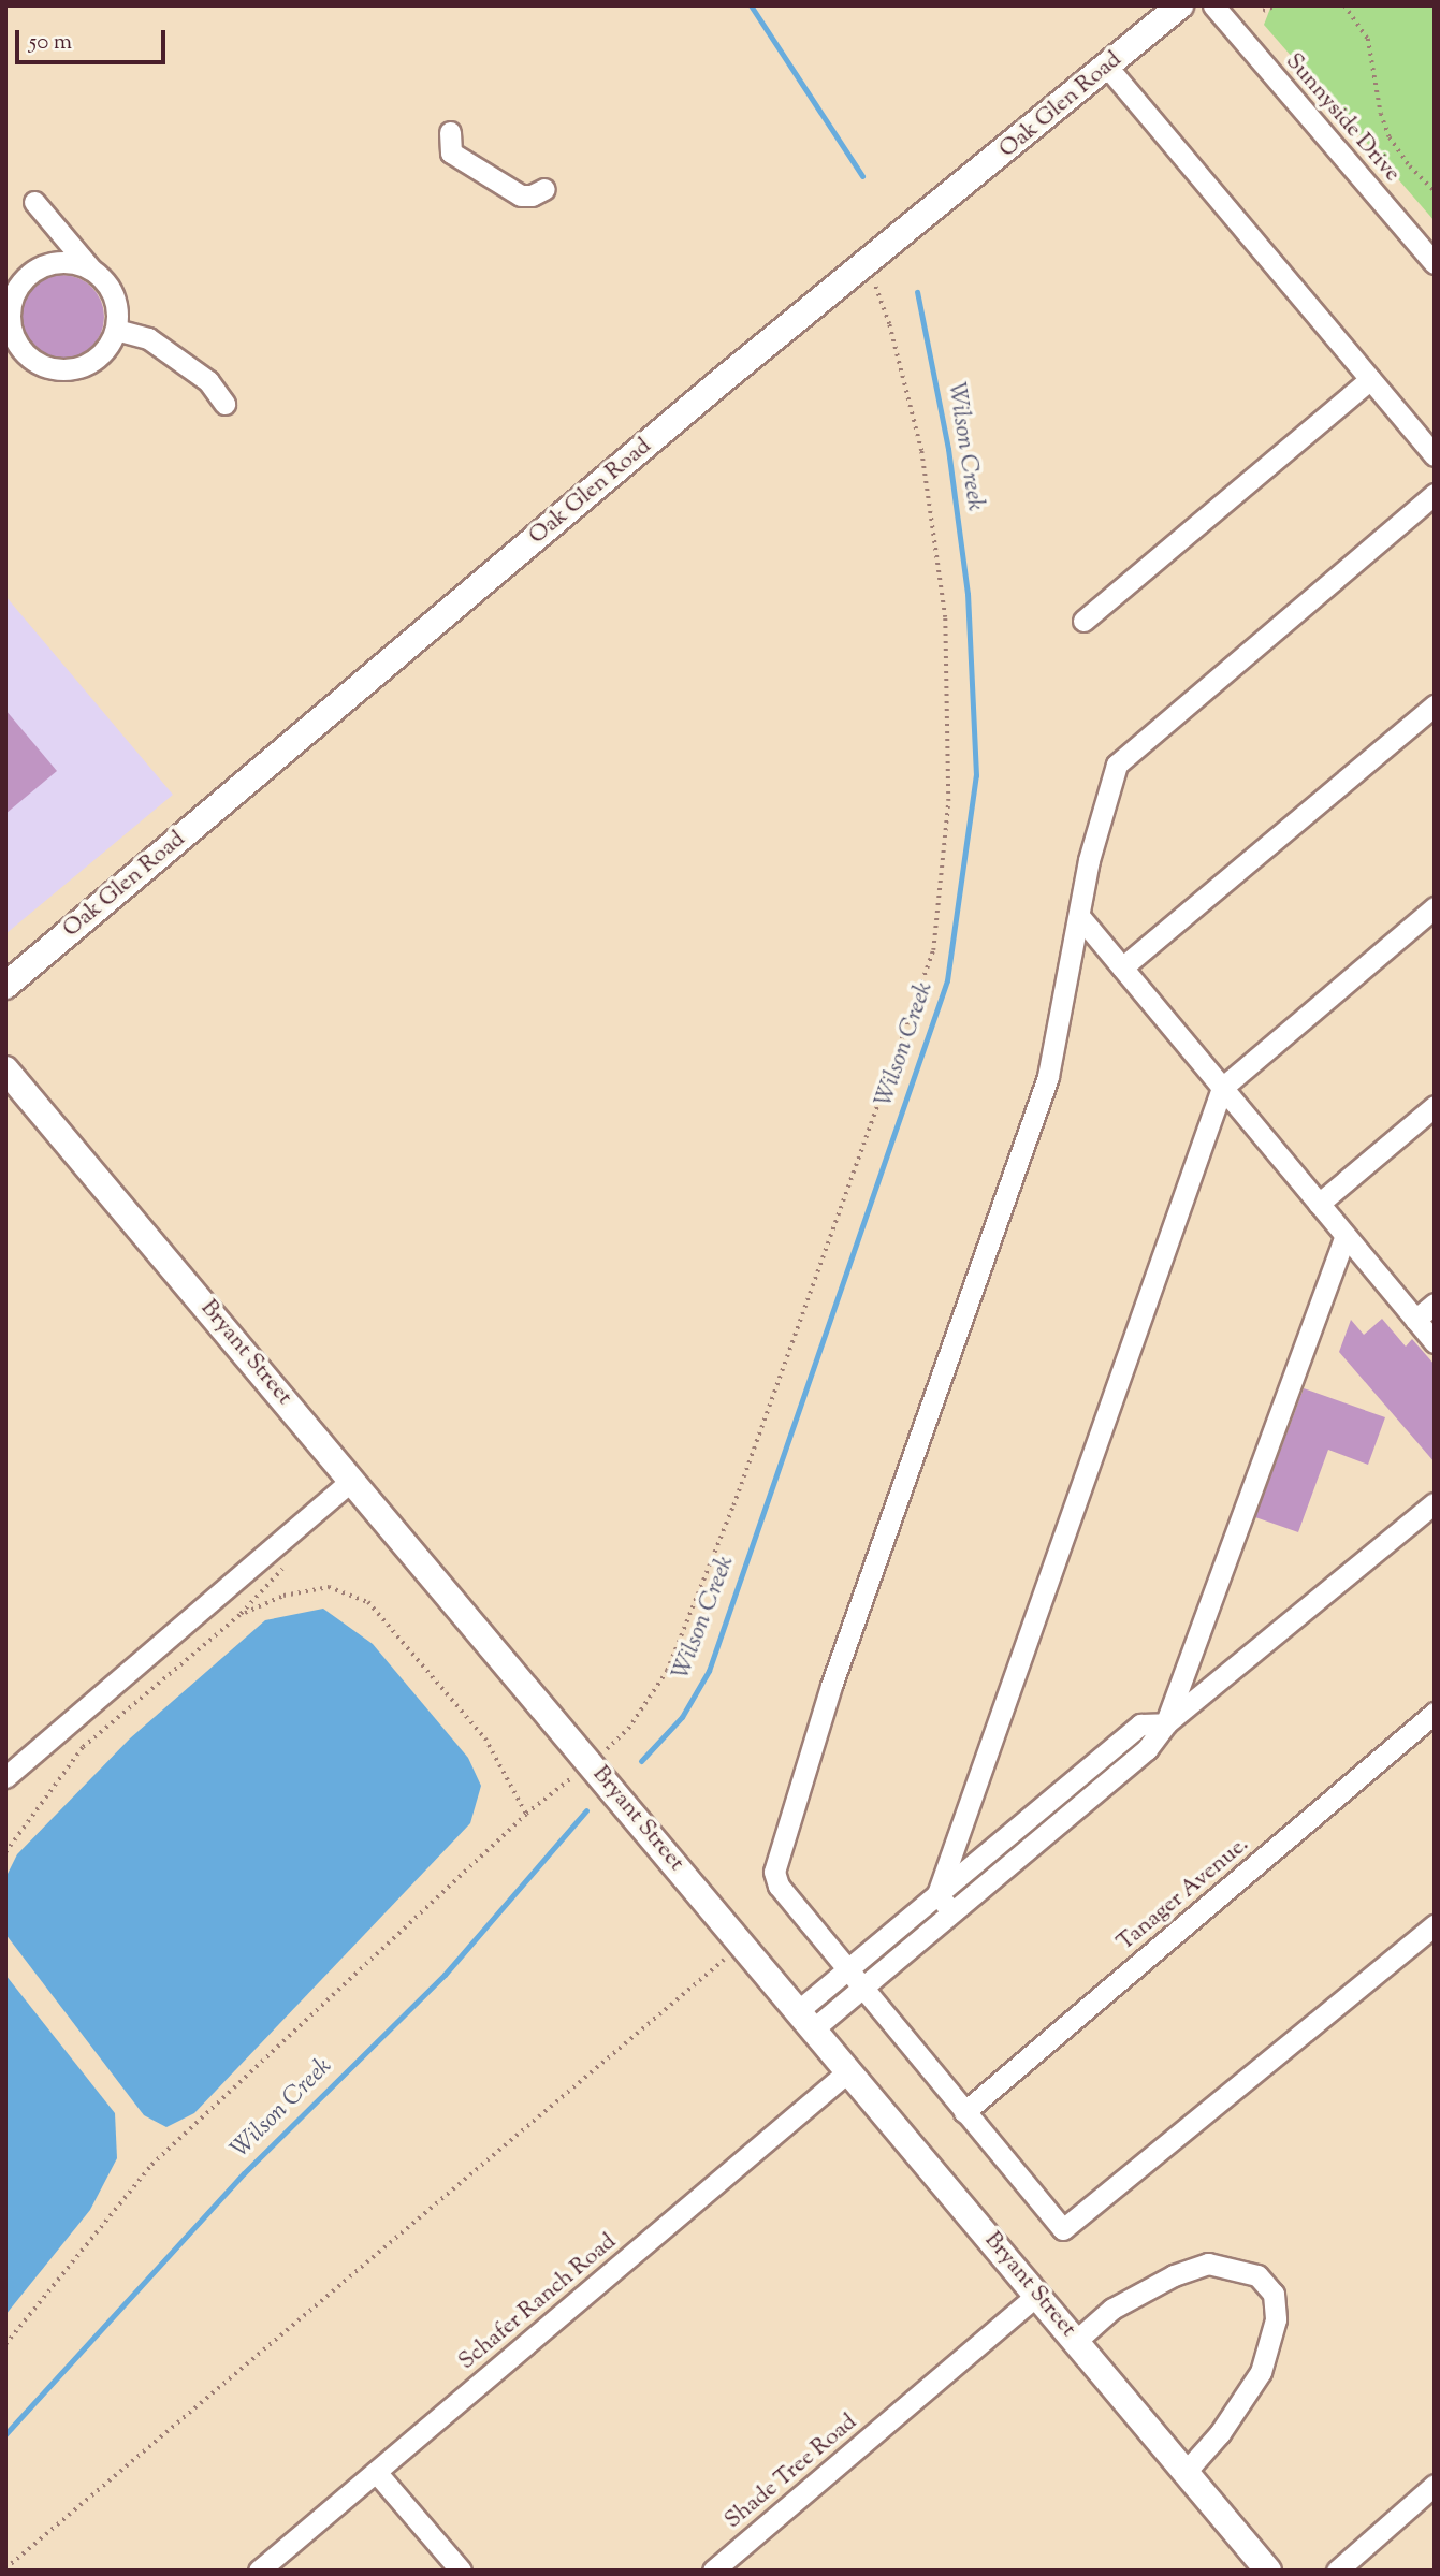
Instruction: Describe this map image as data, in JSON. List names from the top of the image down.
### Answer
{
  "streets": {
    "main road": ["Oak Glen Road", "Bryant Street"],
    "street": [
      "Sunnyside Drive",
      "Tanager Avenue.",
      "Schafer Ranch Road",
      "Shade Tree Road"
    ]
  },
  "crossings": [
    ["Bryant Street", "Schafer Ranch Road"],
    ["Bryant Street", "Shade Tree Road"]
  ],
  "water": ["Wilson Creek"],
  "scale_bar": "50 m"
}
